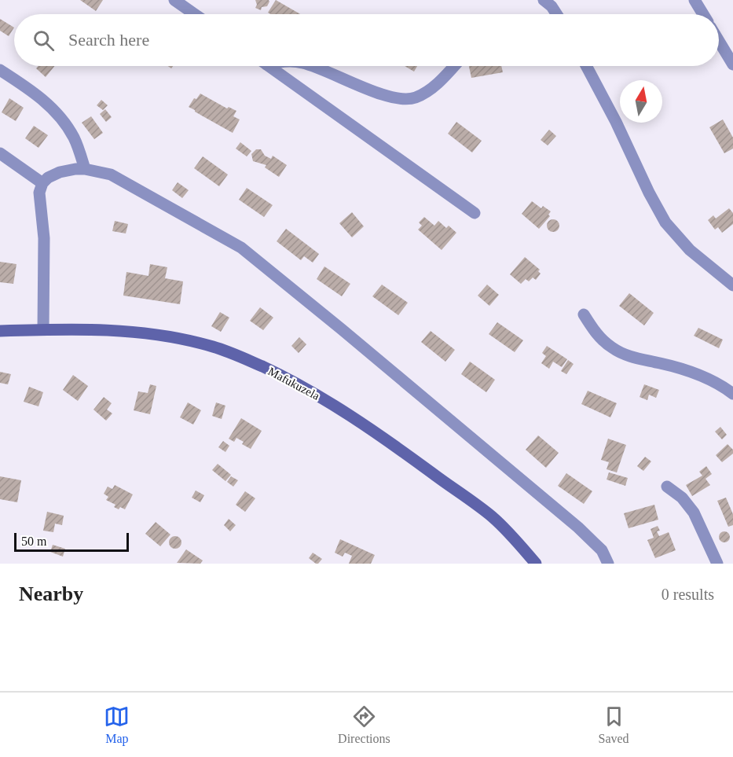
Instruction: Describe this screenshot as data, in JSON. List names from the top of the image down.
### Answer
{
  "streets": {
    "main road": ["Mafukuzela"]
  },
  "scale_bar": "50 m",
  "north": "top",
  "page": {
    "search": "Search here",
    "scale": "50 m",
    "heading": ["Nearby", "0 results"],
    "nav": ["Map", "Directions", "Saved"]
  }
}
